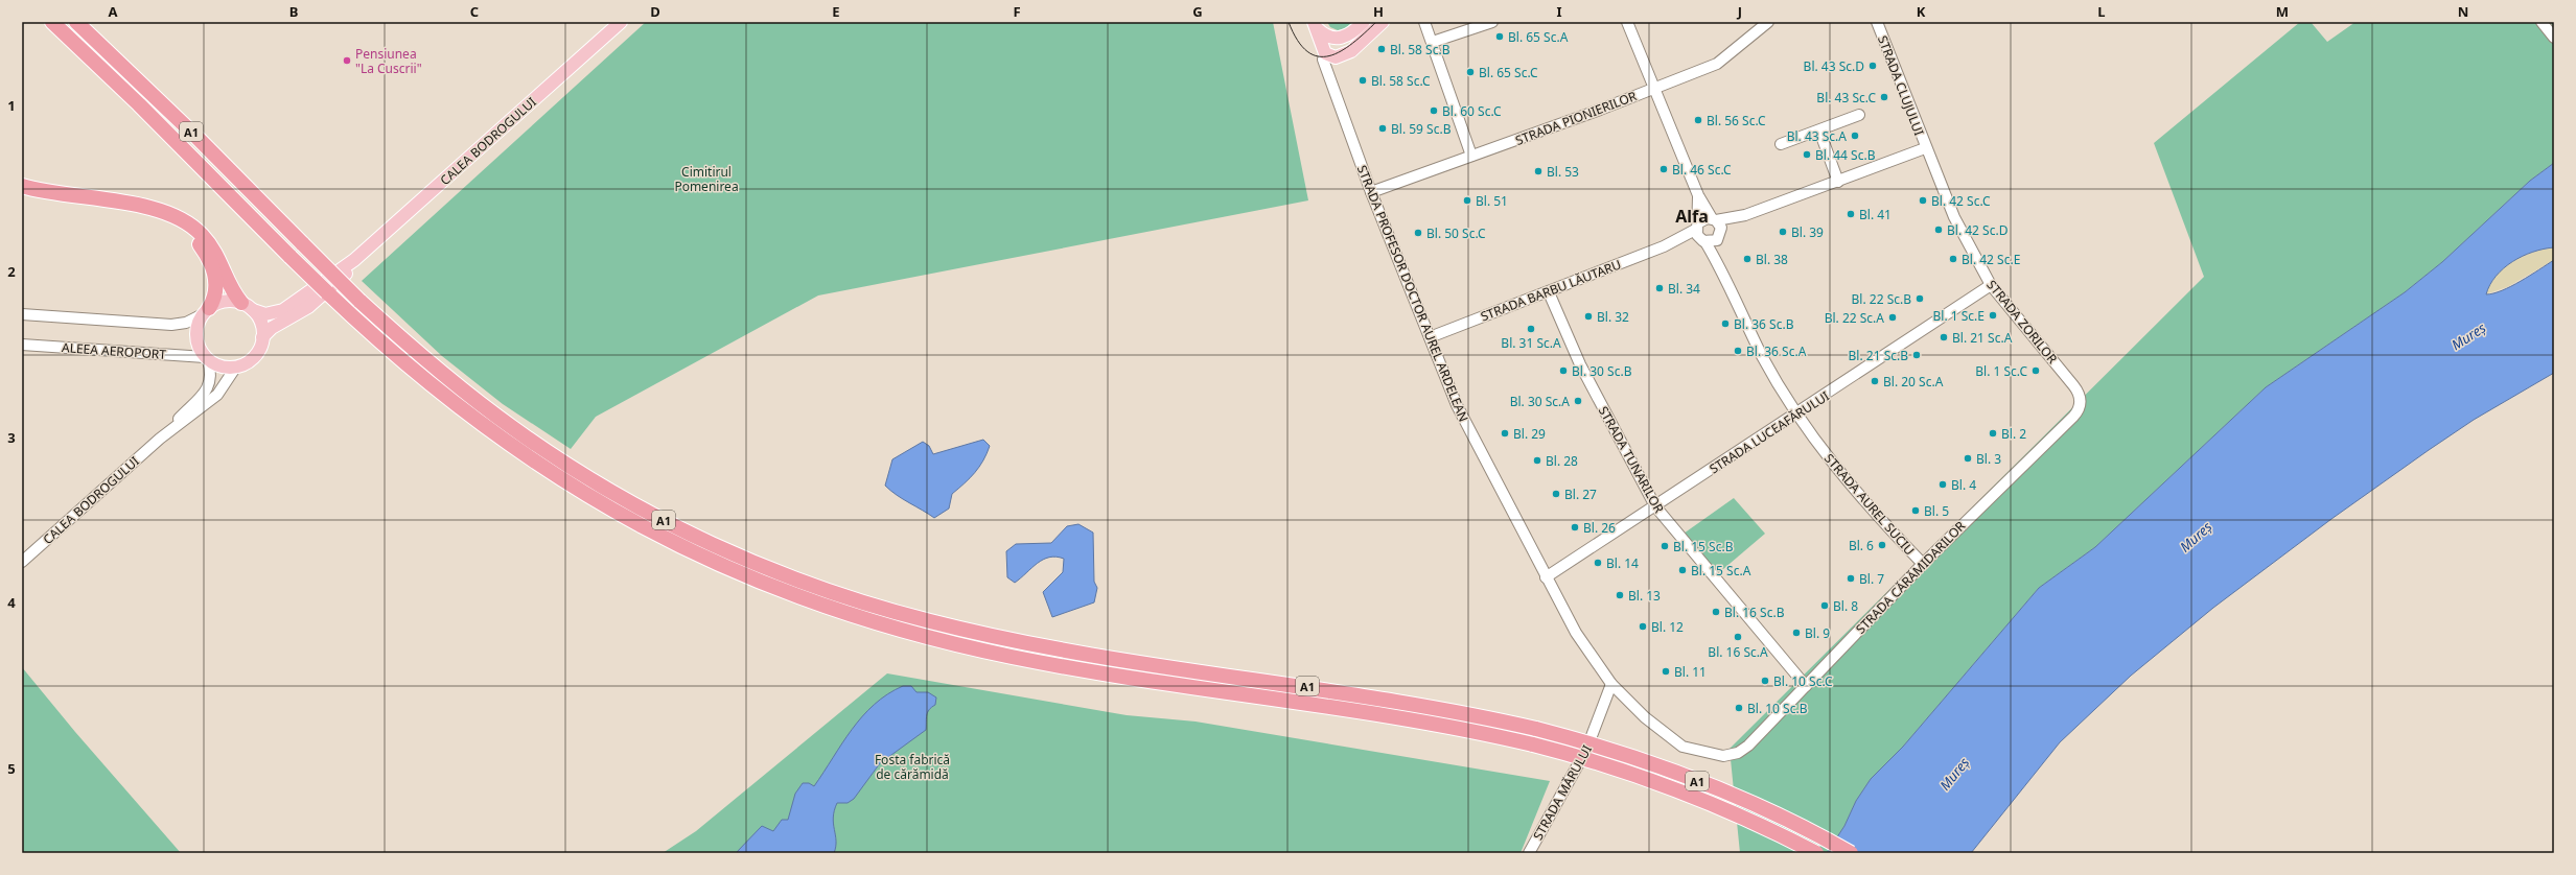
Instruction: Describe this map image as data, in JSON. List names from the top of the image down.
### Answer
{
  "streets": {
    "highway": ["A1"],
    "main road": ["CALEA BODROGULUI", "STRADA PROFESOR DOCTOR AUREL ARDELEAN"],
    "street": [
      "STRADA CLUJULUI",
      "STRADA PIONIERILOR",
      "STRADA BARBU LĂUTARU",
      "STRADA ZORILOR",
      "ALEEA AEROPORT",
      "STRADA LUCEAFĂRULUI",
      "STRADA TUNARILOR",
      "STRADA AUREL SUCIU",
      "STRADA CĂRĂMIDARILOR",
      "STRADA MĂRULUI"
    ]
  },
  "crossings": [
    ["STRADA CLUJULUI", "STRADA ZORILOR"],
    ["STRADA PIONIERILOR", "STRADA PROFESOR DOCTOR AUREL ARDELEAN"],
    ["CALEA BODROGULUI", "ALEEA AEROPORT"],
    ["STRADA BARBU LĂUTARU", "STRADA PROFESOR DOCTOR AUREL ARDELEAN"],
    ["STRADA BARBU LĂUTARU", "STRADA TUNARILOR"],
    ["STRADA BARBU LĂUTARU", "STRADA AUREL SUCIU"],
    ["STRADA PROFESOR DOCTOR AUREL ARDELEAN", "STRADA LUCEAFĂRULUI"],
    ["STRADA PROFESOR DOCTOR AUREL ARDELEAN", "STRADA CĂRĂMIDARILOR"],
    ["STRADA PROFESOR DOCTOR AUREL ARDELEAN", "STRADA MĂRULUI"],
    ["STRADA ZORILOR", "STRADA LUCEAFĂRULUI"],
    ["STRADA ZORILOR", "STRADA CĂRĂMIDARILOR"],
    ["STRADA LUCEAFĂRULUI", "STRADA TUNARILOR"],
    ["STRADA LUCEAFĂRULUI", "STRADA AUREL SUCIU"],
    ["STRADA TUNARILOR", "STRADA CĂRĂMIDARILOR"],
    ["STRADA AUREL SUCIU", "STRADA CĂRĂMIDARILOR"]
  ],
  "districts": ["Alfa"],
  "water": ["Mureș"],
  "parks": ["Cimitirul Pomenirea", "Fosta fabrică de cărămidă"],
  "places": [
    "Bl. 65 Sc.A",
    "Bl. 58 Sc.B",
    "Pensiunea \"La Cuscrii\"",
    "Bl. 43 Sc.D",
    "Bl. 65 Sc.C",
    "Bl. 58 Sc.C",
    "Bl. 43 Sc.C",
    "Bl. 60 Sc.C",
    "Bl. 56 Sc.C",
    "Bl. 59 Sc.B",
    "Bl. 43 Sc.A",
    "Bl. 44 Sc.B",
    "Bl. 46 Sc.C",
    "Bl. 53",
    "Bl. 51",
    "Bl. 42 Sc.C",
    "Bl. 41",
    "Bl. 42 Sc.D",
    "Bl. 39",
    "Bl. 50 Sc.C",
    "Bl. 38",
    "Bl. 42 Sc.E",
    "Bl. 34",
    "Bl. 22 Sc.B",
    "Bl. 1 Sc.E",
    "Bl. 32",
    "Bl. 22 Sc.A",
    "Bl. 36 Sc.B",
    "Bl. 31 Sc.A",
    "Bl. 21 Sc.A",
    "Bl. 36 Sc.A",
    "Bl. 21 Sc.B",
    "Bl. 30 Sc.B",
    "Bl. 1 Sc.C",
    "Bl. 20 Sc.A",
    "Bl. 30 Sc.A",
    "Bl. 29",
    "Bl. 2",
    "Bl. 3",
    "Bl. 28",
    "Bl. 4",
    "Bl. 27",
    "Bl. 5",
    "Bl. 26",
    "Bl. 6",
    "Bl. 15 Sc.B",
    "Bl. 14",
    "Bl. 15 Sc.A",
    "Bl. 7",
    "Bl. 13",
    "Bl. 8",
    "Bl. 16 Sc.B",
    "Bl. 12",
    "Bl. 9",
    "Bl. 16 Sc.A",
    "Bl. 11",
    "Bl. 10 Sc.C",
    "Bl. 10 Sc.B"
  ],
  "grid": {
    "columns": [
      "A",
      "B",
      "C",
      "D",
      "E",
      "F",
      "G",
      "H",
      "I",
      "J",
      "K",
      "L",
      "M",
      "N"
    ],
    "rows": [
      "1",
      "2",
      "3",
      "4",
      "5"
    ]
  }
}
